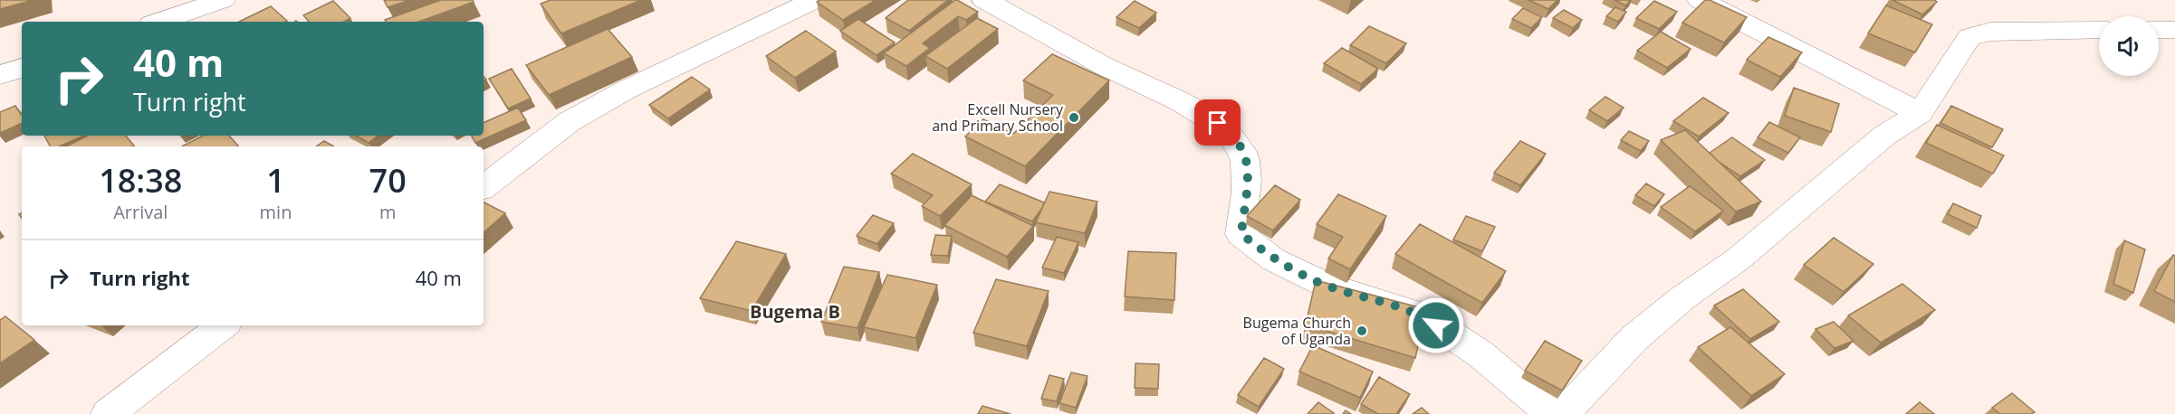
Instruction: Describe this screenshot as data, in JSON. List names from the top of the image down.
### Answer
{
  "districts": ["Bugema B"],
  "places": ["Excell Nursery and Primary School", "Bugema Church of Uganda"],
  "page": {
    "turn": ["40 m", "Turn right"],
    "eta": [
      "18:38",
      "Arrival",
      "1",
      "min",
      "70",
      "m"
    ],
    "list": [
      {
        "name": "Turn right",
        "value": "40 m"
      }
    ]
  }
}
